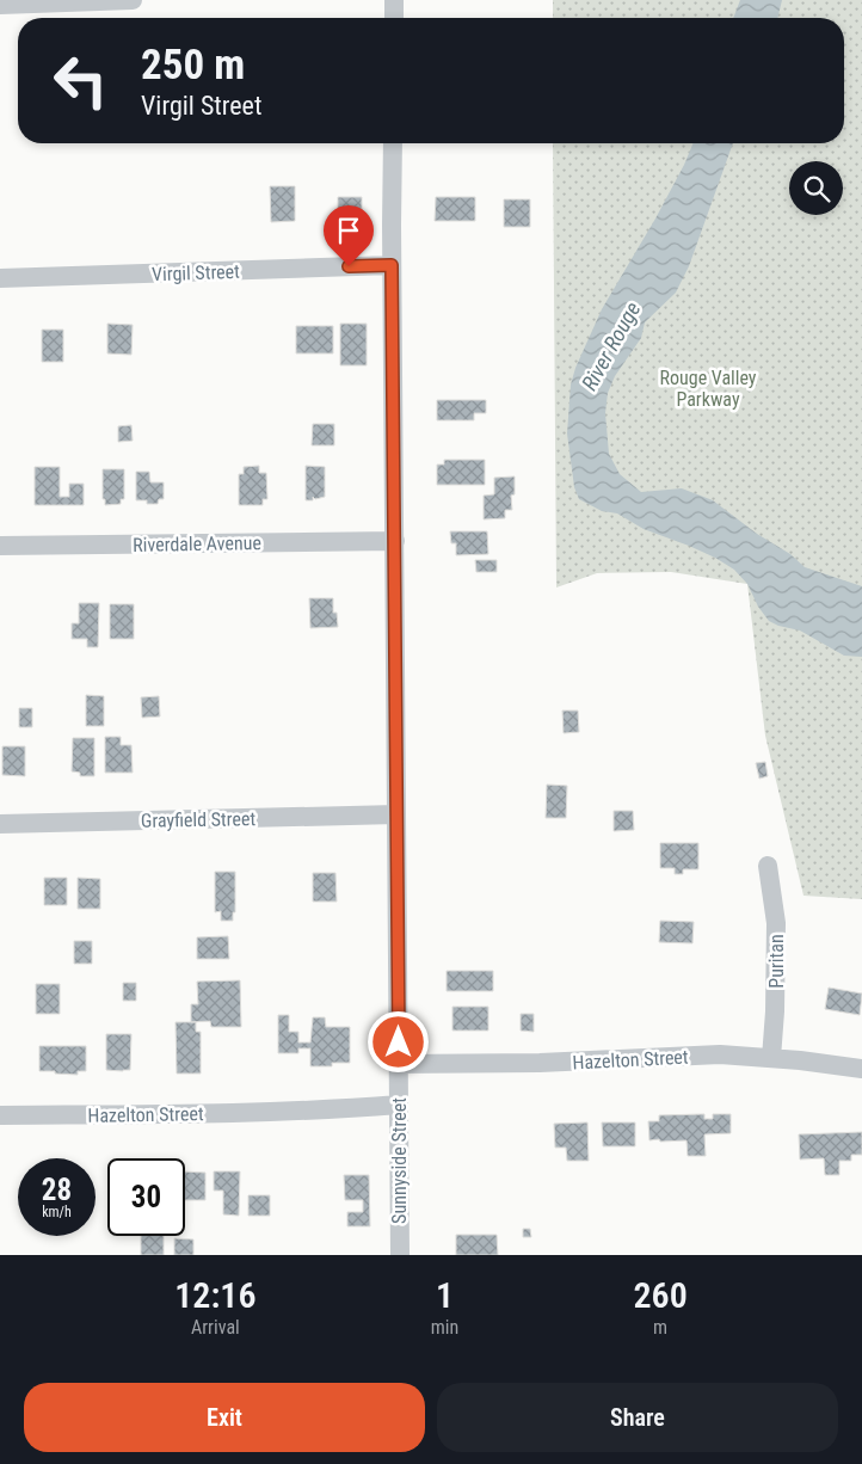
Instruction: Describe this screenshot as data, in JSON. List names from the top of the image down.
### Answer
{
  "streets": {
    "street": [
      "Virgil Street",
      "Riverdale Avenue",
      "Grayfield Street",
      "Puritan",
      "Hazelton Street",
      "Sunnyside Street"
    ]
  },
  "crossings": [
    ["Virgil Street", "Sunnyside Street"],
    ["Riverdale Avenue", "Sunnyside Street"],
    ["Grayfield Street", "Sunnyside Street"],
    ["Puritan", "Hazelton Street"],
    ["Hazelton Street", "Sunnyside Street"]
  ],
  "water": ["River Rouge"],
  "parks": ["Rouge Valley Parkway"],
  "page": {
    "turn": ["250 m", "Virgil Street"],
    "speed": "28 km/h",
    "limit": "30",
    "eta": [
      "12:16",
      "Arrival",
      "1",
      "min",
      "260",
      "m"
    ],
    "buttons": ["Exit", "Share"]
  }
}
